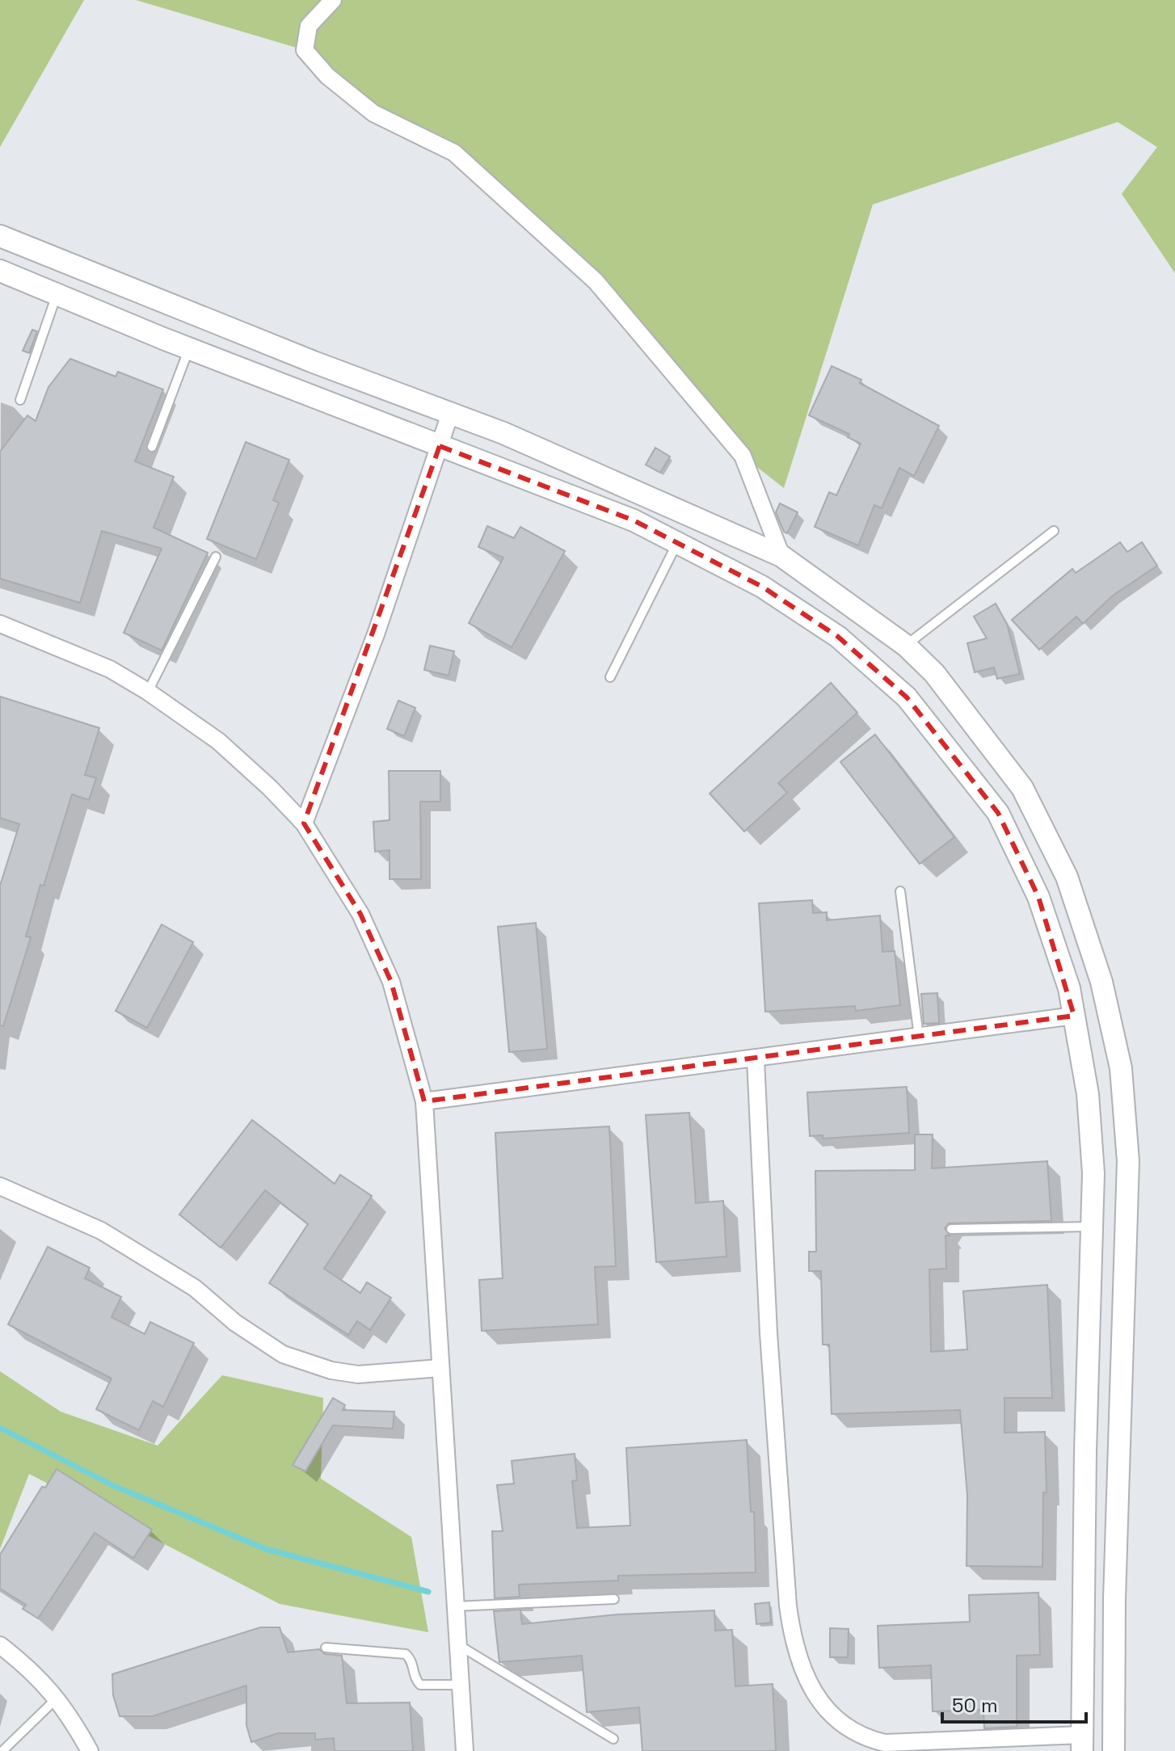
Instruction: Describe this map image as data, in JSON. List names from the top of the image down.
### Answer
{
  "scale_bar": "50 m"
}
